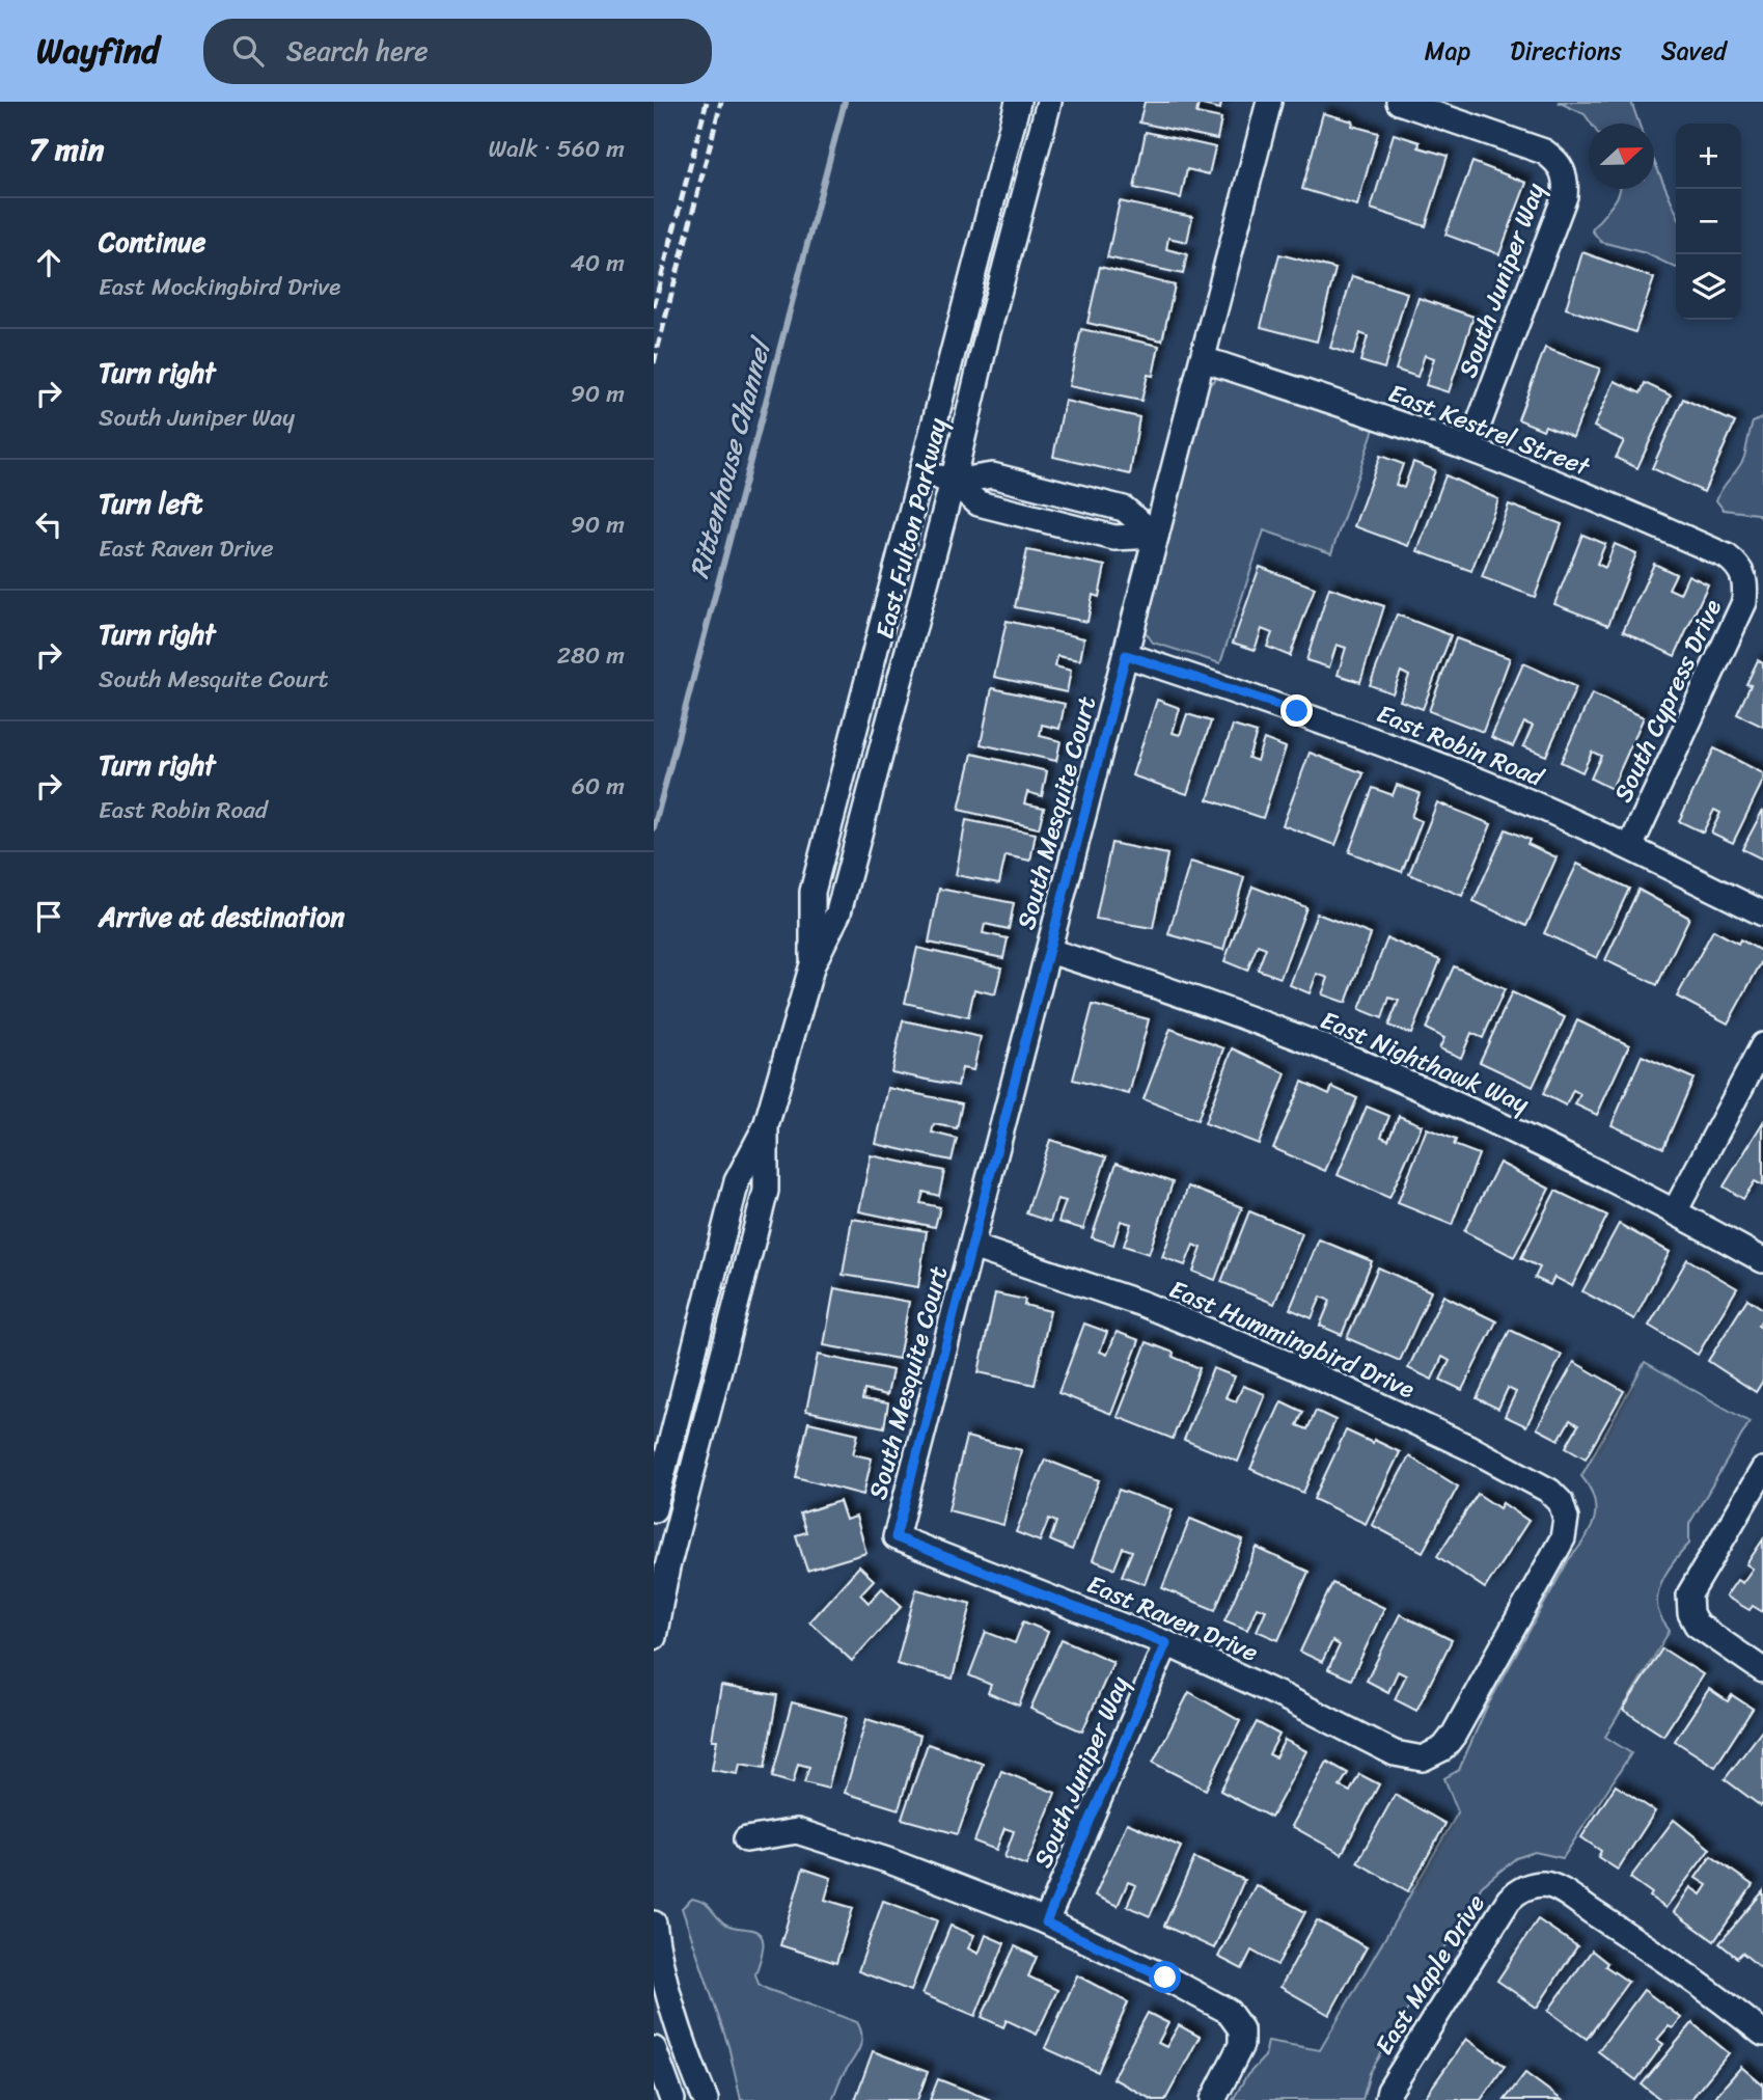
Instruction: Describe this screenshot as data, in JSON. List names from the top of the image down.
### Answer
{
  "streets": {
    "street": [
      "South Juniper Way",
      "East Kestrel Street",
      "East Fulton Parkway",
      "South Cypress Drive",
      "East Robin Road",
      "South Mesquite Court",
      "East Nighthawk Way",
      "East Hummingbird Drive",
      "East Raven Drive",
      "East Maple Drive"
    ]
  },
  "crossings": [
    ["South Juniper Way", "East Kestrel Street"],
    ["South Juniper Way", "East Raven Drive"],
    ["East Kestrel Street", "South Cypress Drive"],
    ["East Kestrel Street", "South Mesquite Court"],
    ["South Cypress Drive", "East Robin Road"],
    ["East Robin Road", "South Mesquite Court"],
    ["South Mesquite Court", "East Nighthawk Way"],
    ["South Mesquite Court", "East Hummingbird Drive"],
    ["South Mesquite Court", "East Raven Drive"],
    ["East Hummingbird Drive", "East Raven Drive"]
  ],
  "water": ["Rittenhouse Channel"],
  "north": "right",
  "page": {
    "header": "Wayfind",
    "search": "Search here",
    "nav": ["Map", "Directions", "Saved"],
    "heading": ["7 min", "Walk · 560 m"],
    "map_buttons": ["+", "−"],
    "list": [
      ["Continue", "East Mockingbird Drive", "40 m"],
      ["Turn right", "South Juniper Way", "90 m"],
      ["Turn left", "East Raven Drive", "90 m"],
      ["Turn right", "South Mesquite Court", "280 m"],
      ["Turn right", "East Robin Road", "60 m"],
      "Arrive at destination"
    ]
  }
}
